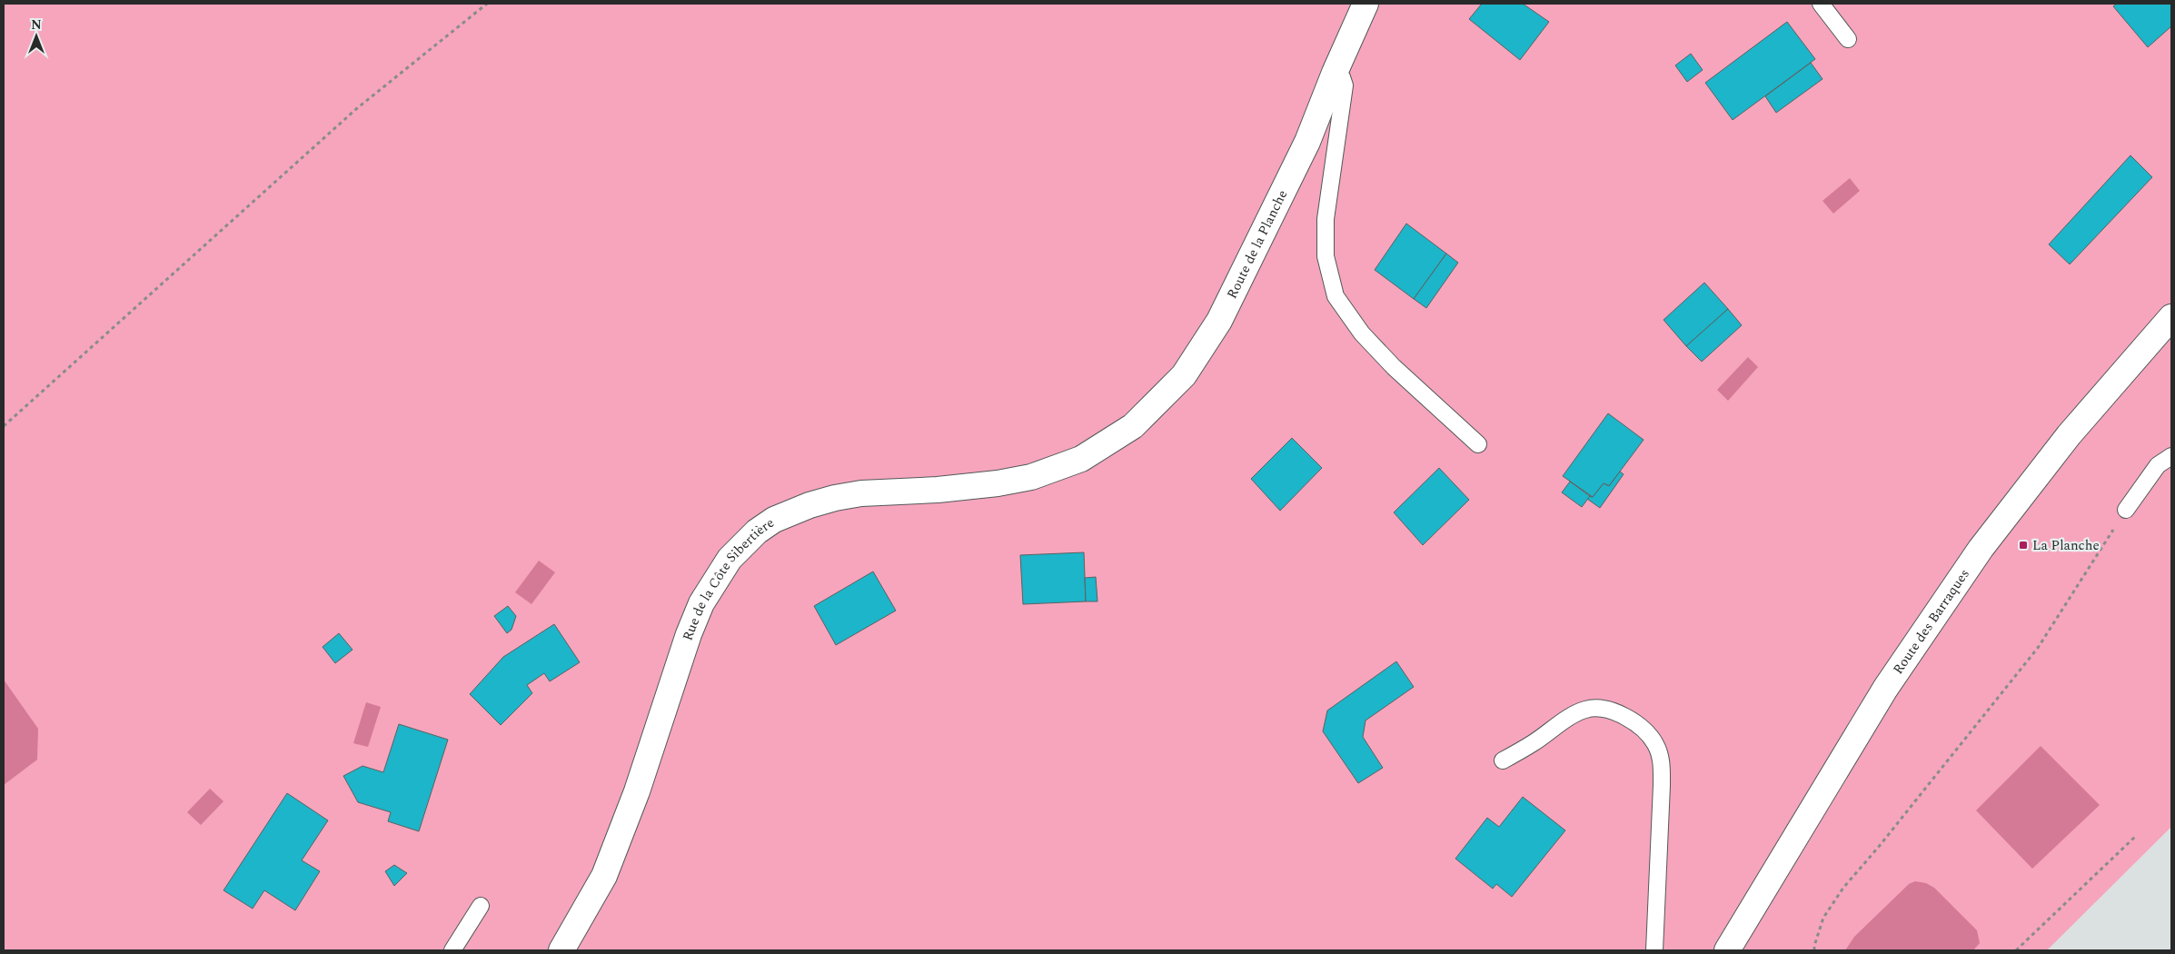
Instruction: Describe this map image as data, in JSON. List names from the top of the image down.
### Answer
{
  "streets": {
    "street": ["Route de la Planche", "Rue de la Côte Sibertière", "Route des Barraques"]
  },
  "crossings": [
    ["Route de la Planche", "Rue de la Côte Sibertière"]
  ],
  "places": {
    "transit": ["La Planche"]
  },
  "north": "top"
}
